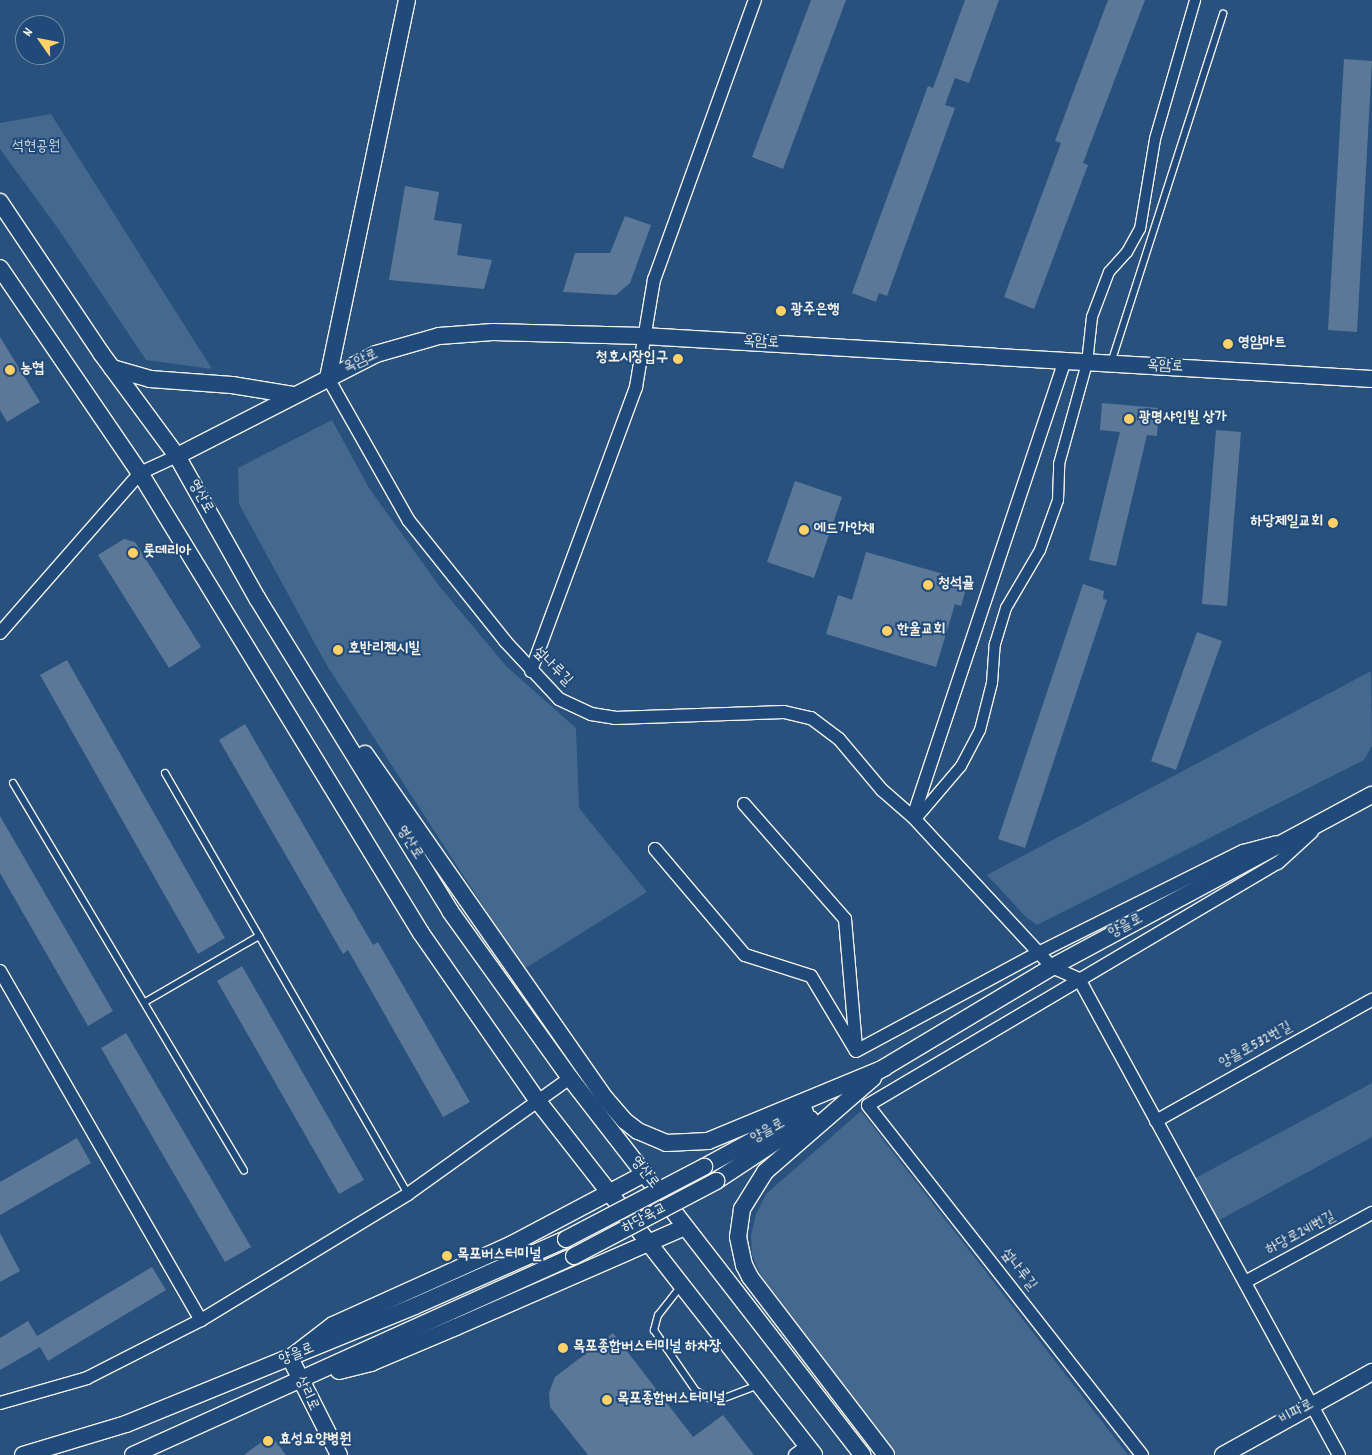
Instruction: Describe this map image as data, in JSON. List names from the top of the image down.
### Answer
{
  "streets": {
    "street": [
      "옥암로",
      "영산로",
      "섶나루길",
      "양을로",
      "양을로532번길",
      "하당육교",
      "하당로241번길",
      "상리로",
      "비파로"
    ]
  },
  "crossings": [
    ["옥암로", "영산로"],
    ["옥암로", "섶나루길"],
    ["섶나루길", "양을로"],
    ["양을로", "하당육교"],
    ["양을로", "상리로"]
  ],
  "parks": ["석현공원"],
  "places": [
    "광주은행",
    "영암마트",
    "청호시장입구",
    "농협",
    "광명샤인빌 상가",
    "하당제일교회",
    "에드가안채",
    "롯데리아",
    "청석골",
    "한울교회",
    "호반리젠시빌",
    "목포버스터미널",
    "목포종합버스터미널 하차장",
    "목포종합버스터미널",
    "효성요양병원"
  ],
  "north": "top left"
}
